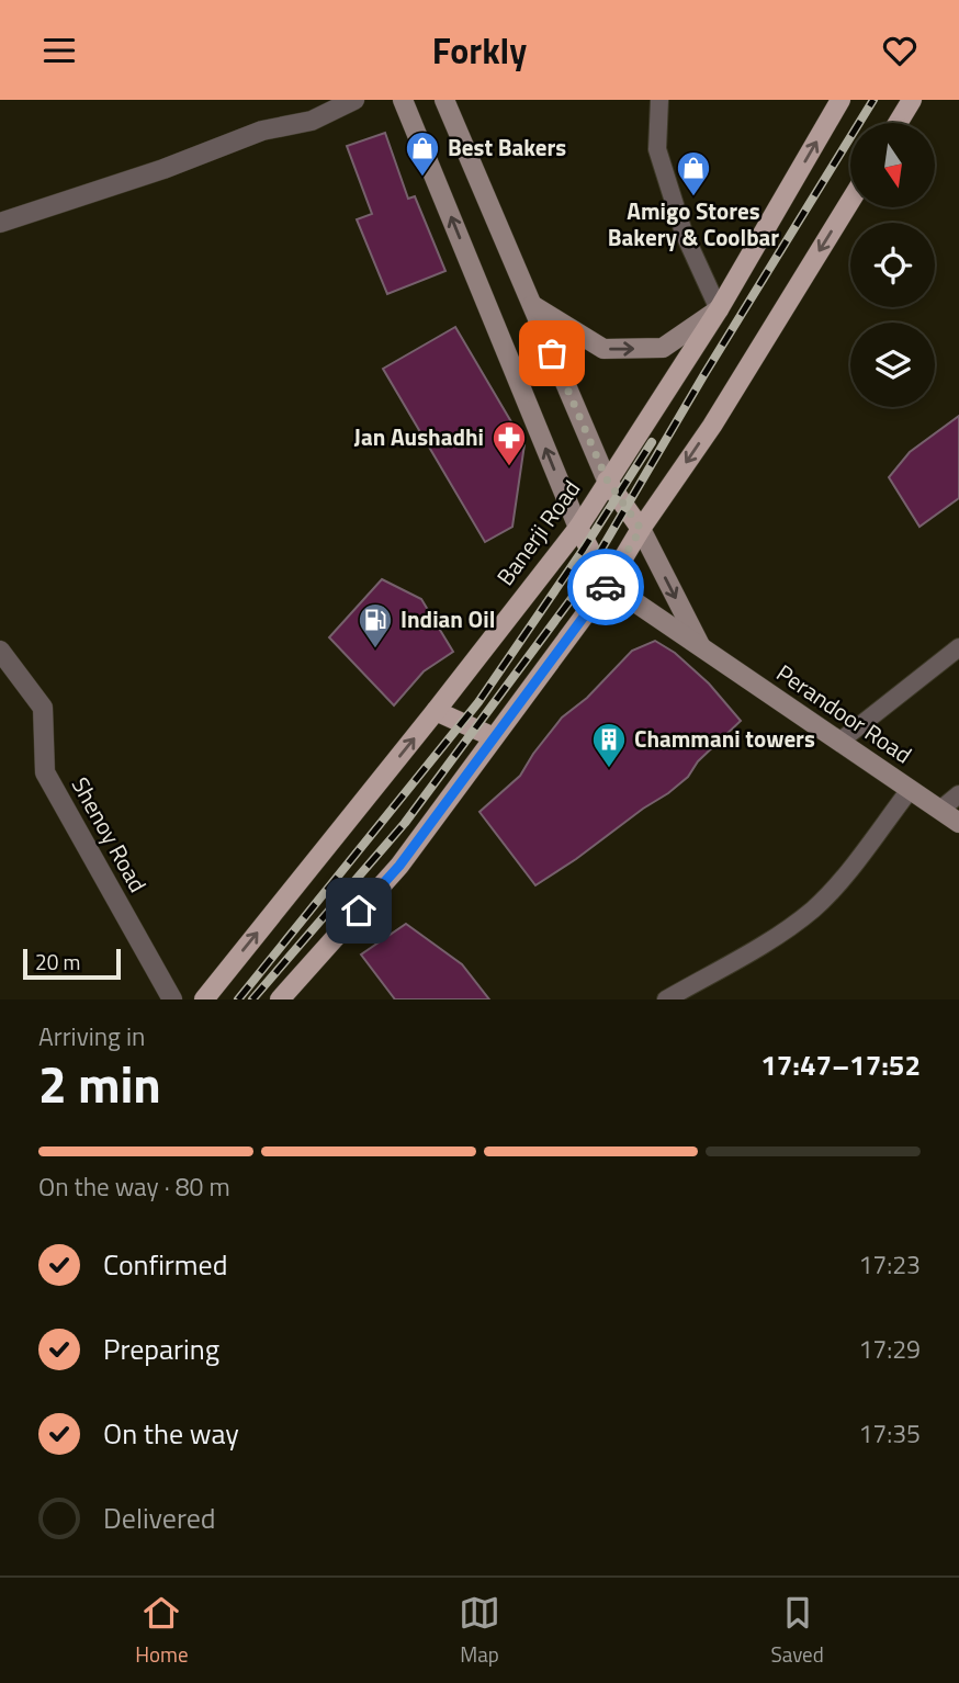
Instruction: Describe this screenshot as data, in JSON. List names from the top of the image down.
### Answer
{
  "streets": {
    "main road": ["Banerji Road", "Perandoor Road"],
    "street": ["Shenoy Road"]
  },
  "places": {
    "shop": ["Best Bakers", "Amigo Stores Bakery & Coolbar"],
    "pharmacy": ["Jan Aushadhi"],
    "fuel station": ["Indian Oil"],
    "building": ["Chammani towers"]
  },
  "scale_bar": "20 m",
  "north": "bottom",
  "page": {
    "header": "Forkly",
    "scale": "20 m",
    "heading": ["2 min", "Arriving in", "17:47–17:52"],
    "bar": "On the way · 80 m",
    "list": [
      ["Confirmed", "17:23"],
      ["Preparing", "17:29"],
      ["On the way", "17:35"],
      "Delivered"
    ],
    "tabs": ["Home", "Map", "Saved"]
  }
}
